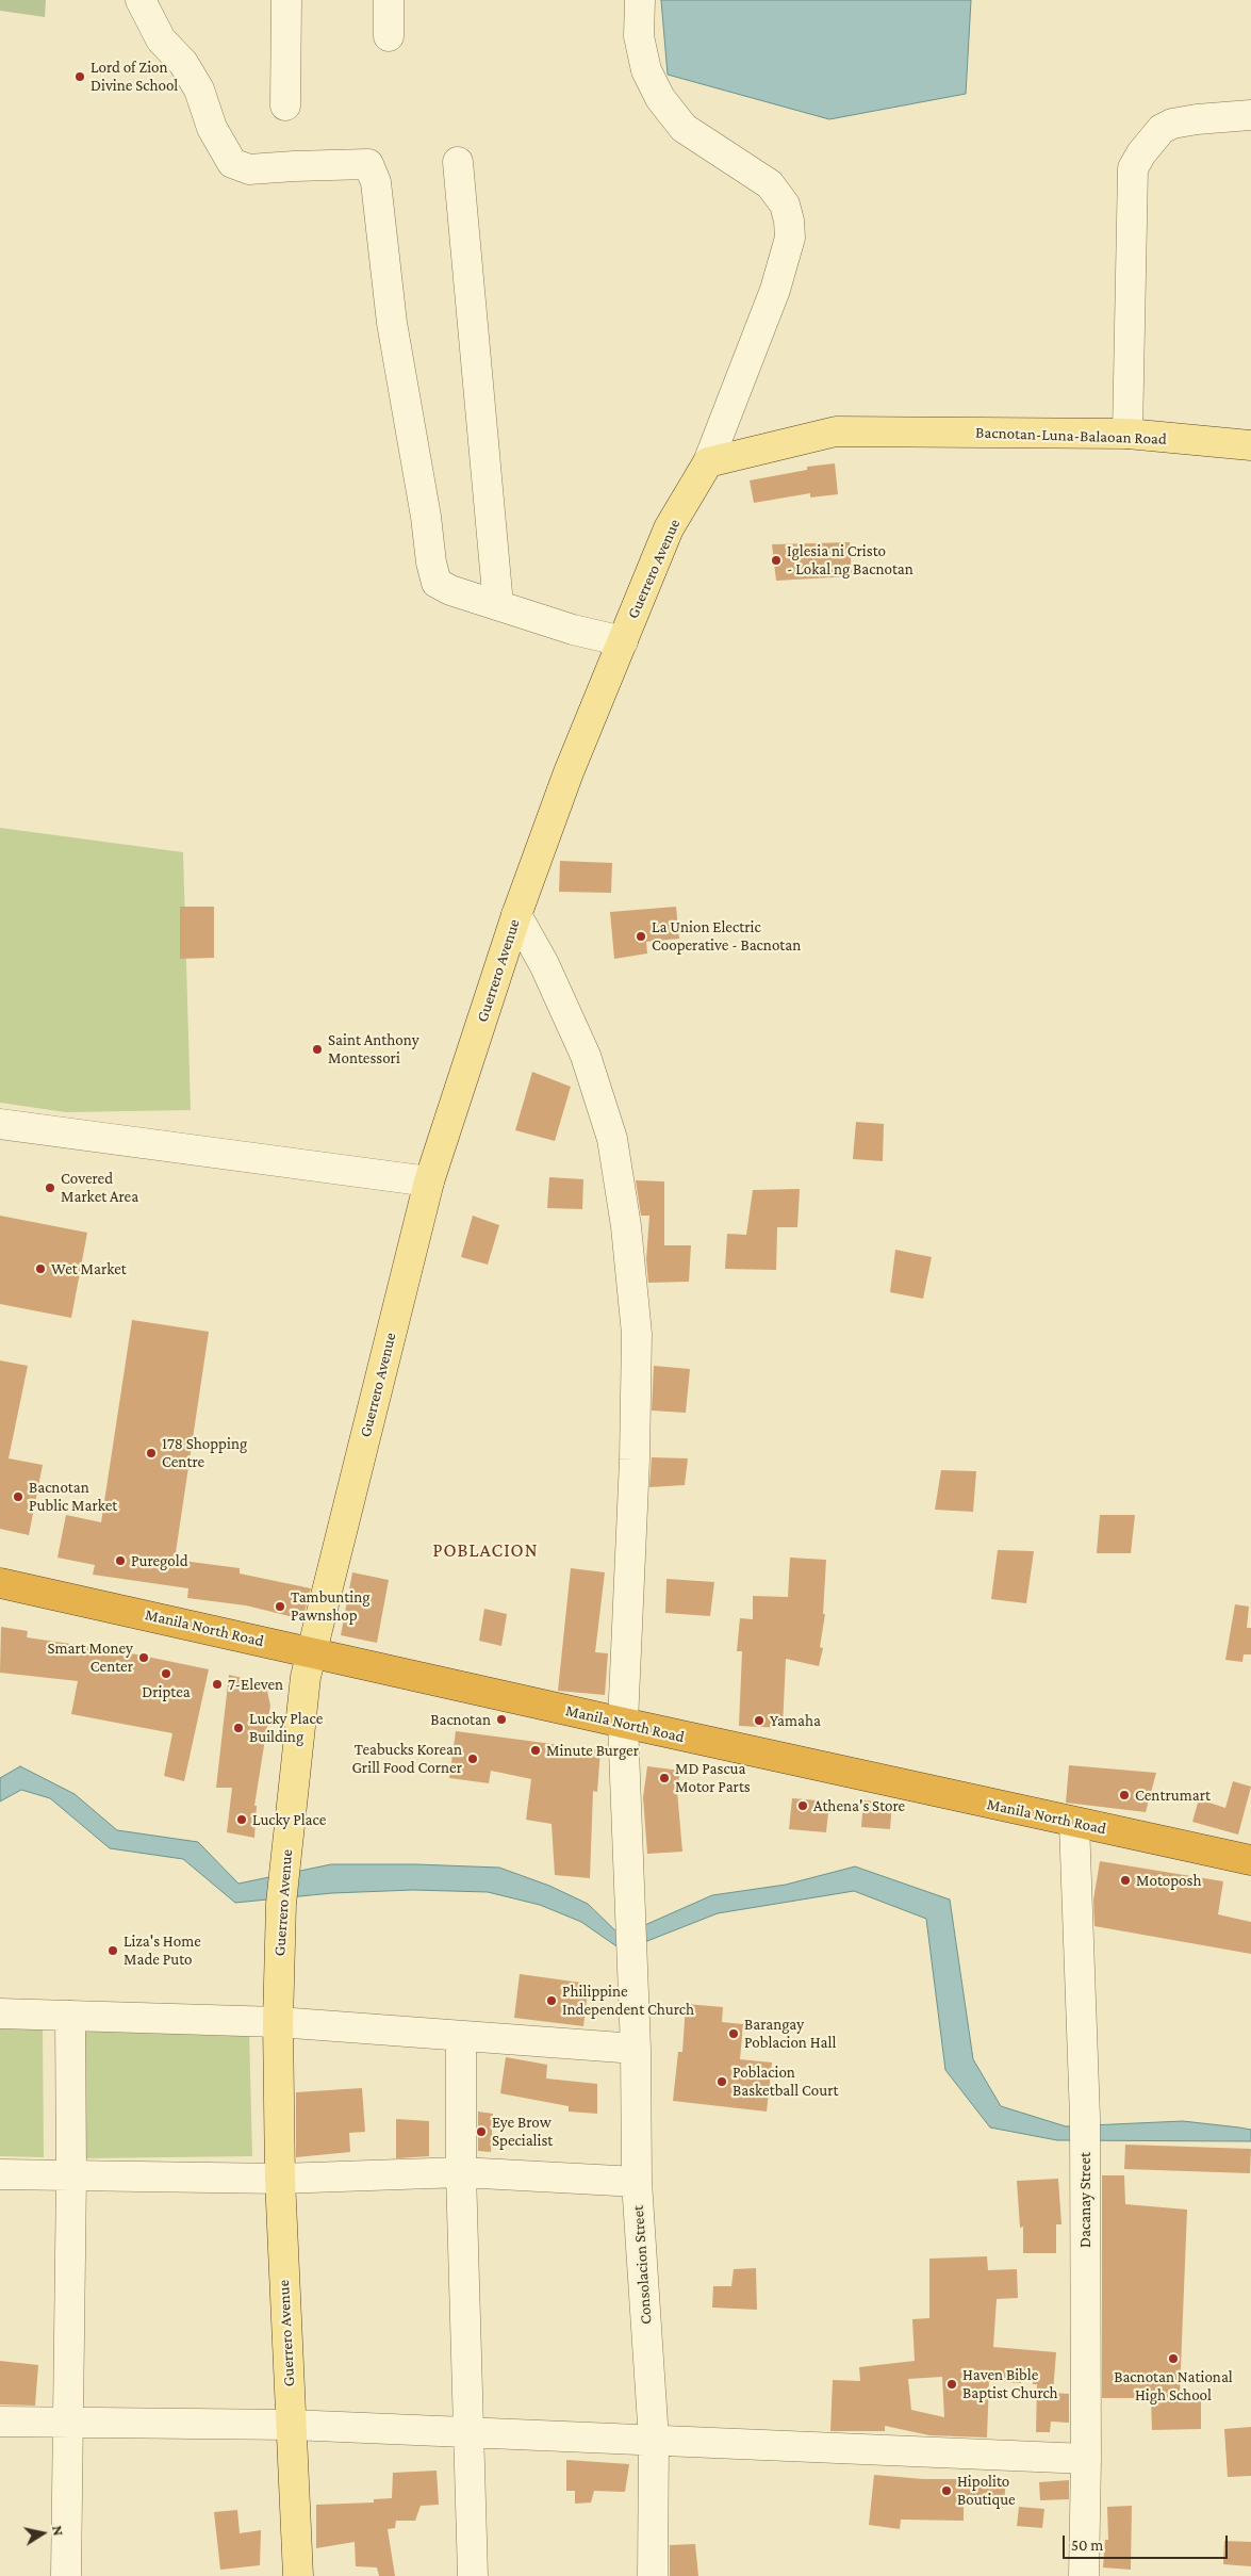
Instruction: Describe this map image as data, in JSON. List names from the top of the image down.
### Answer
{
  "streets": {
    "highway": ["Manila North Road"],
    "main road": ["Bacnotan-Luna-Balaoan Road", "Guerrero Avenue"],
    "street": ["Dacanay Street", "Consolacion Street"]
  },
  "crossings": [
    ["Bacnotan-Luna-Balaoan Road", "Guerrero Avenue"],
    ["Guerrero Avenue", "Manila North Road"],
    ["Guerrero Avenue", "Consolacion Street"],
    ["Manila North Road", "Dacanay Street"],
    ["Manila North Road", "Consolacion Street"]
  ],
  "districts": ["POBLACION"],
  "places": [
    "Lord of Zion Divine School",
    "Iglesia ni Cristo - Lokal ng Bacnotan",
    "La Union Electric Cooperative - Bacnotan",
    "Saint Anthony Montessori",
    "Covered Market Area",
    "Wet Market",
    "178 Shopping Centre",
    "Bacnotan Public Market",
    "Puregold",
    "Tambunting Pawnshop",
    "Smart Money Center",
    "Driptea",
    "7-Eleven",
    "Bacnotan",
    "Yamaha",
    "Lucky Place Building",
    "Minute Burger",
    "Teabucks Korean Grill Food Corner",
    "MD Pascua Motor Parts",
    "Centrumart",
    "Athena's Store",
    "Lucky Place",
    "Motoposh",
    "Liza's Home Made Puto",
    "Philippine Independent Church",
    "Barangay Poblacion Hall",
    "Poblacion Basketball Court",
    "Eye Brow Specialist",
    "Bacnotan National High School",
    "Haven Bible Baptist Church",
    "Hipolito Boutique"
  ],
  "scale_bar": "50 m",
  "north": "right"
}
